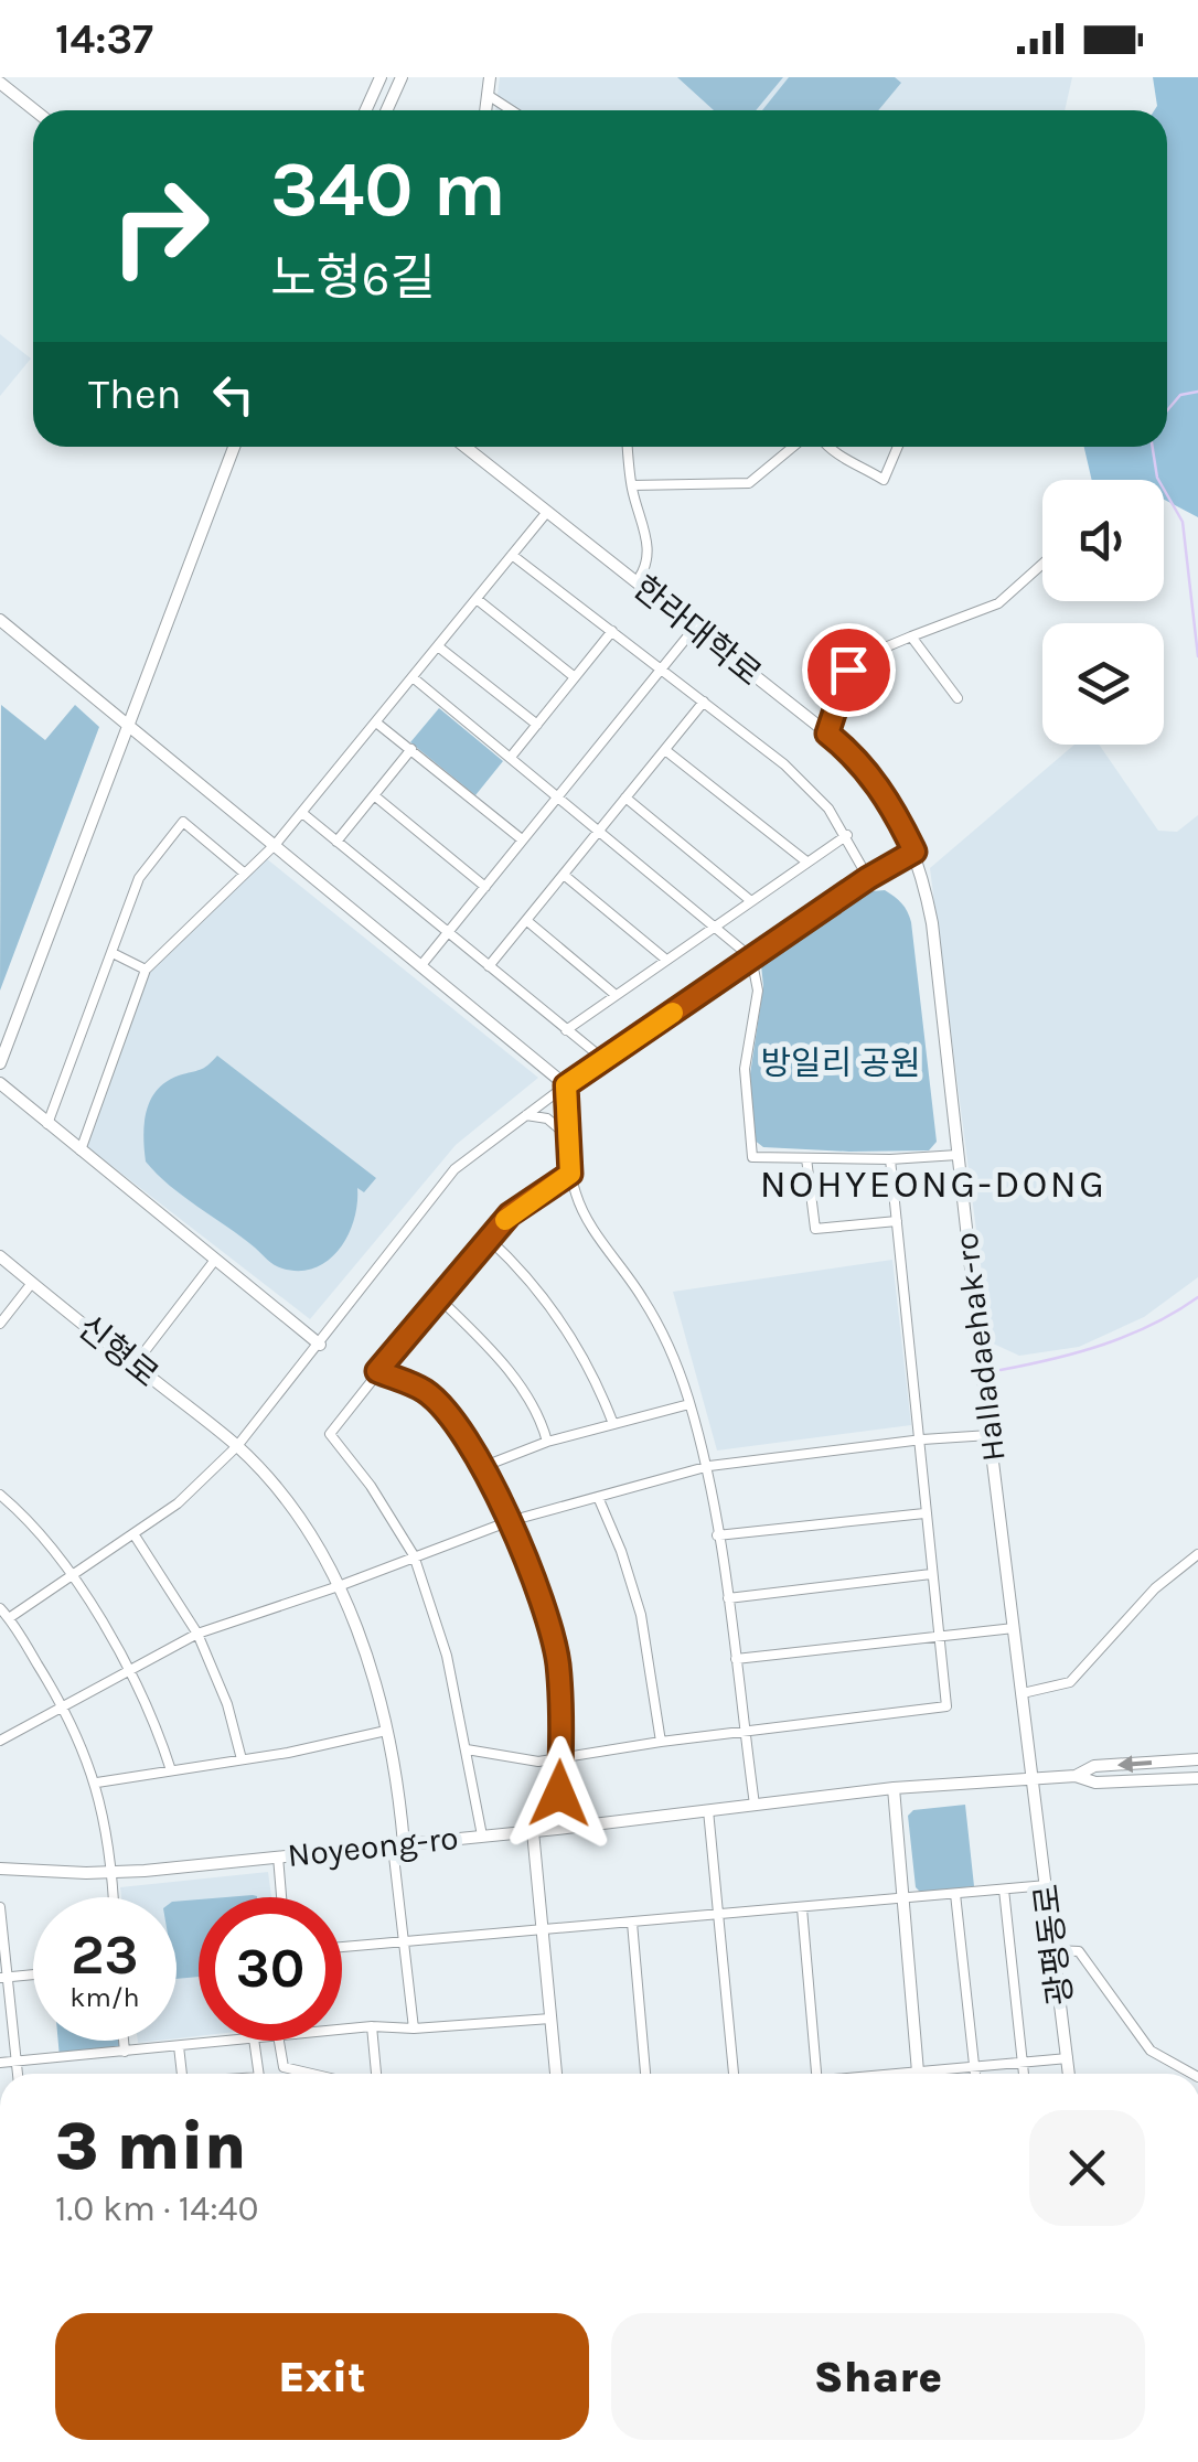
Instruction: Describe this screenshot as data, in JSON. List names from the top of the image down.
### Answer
{
  "streets": {
    "main road": [
      "한라대학로",
      "Halladaehak-ro",
      "신형로",
      "Noyeong-ro",
      "광평동로"
    ]
  },
  "crossings": [
    ["한라대학로", "Halladaehak-ro"],
    ["Halladaehak-ro", "Noyeong-ro"],
    ["Halladaehak-ro", "광평동로"],
    ["신형로", "Noyeong-ro"],
    ["Noyeong-ro", "광평동로"]
  ],
  "districts": ["NOHYEONG-DONG"],
  "parks": ["방일리 공원"],
  "page": {
    "status": "14:37",
    "turn": ["340 m", "노형6길"],
    "then": "Then",
    "speed": "23 km/h",
    "limit": "30",
    "heading": ["3 min", "1.0 km · 14:40"],
    "buttons": ["Exit", "Share"]
  }
}
